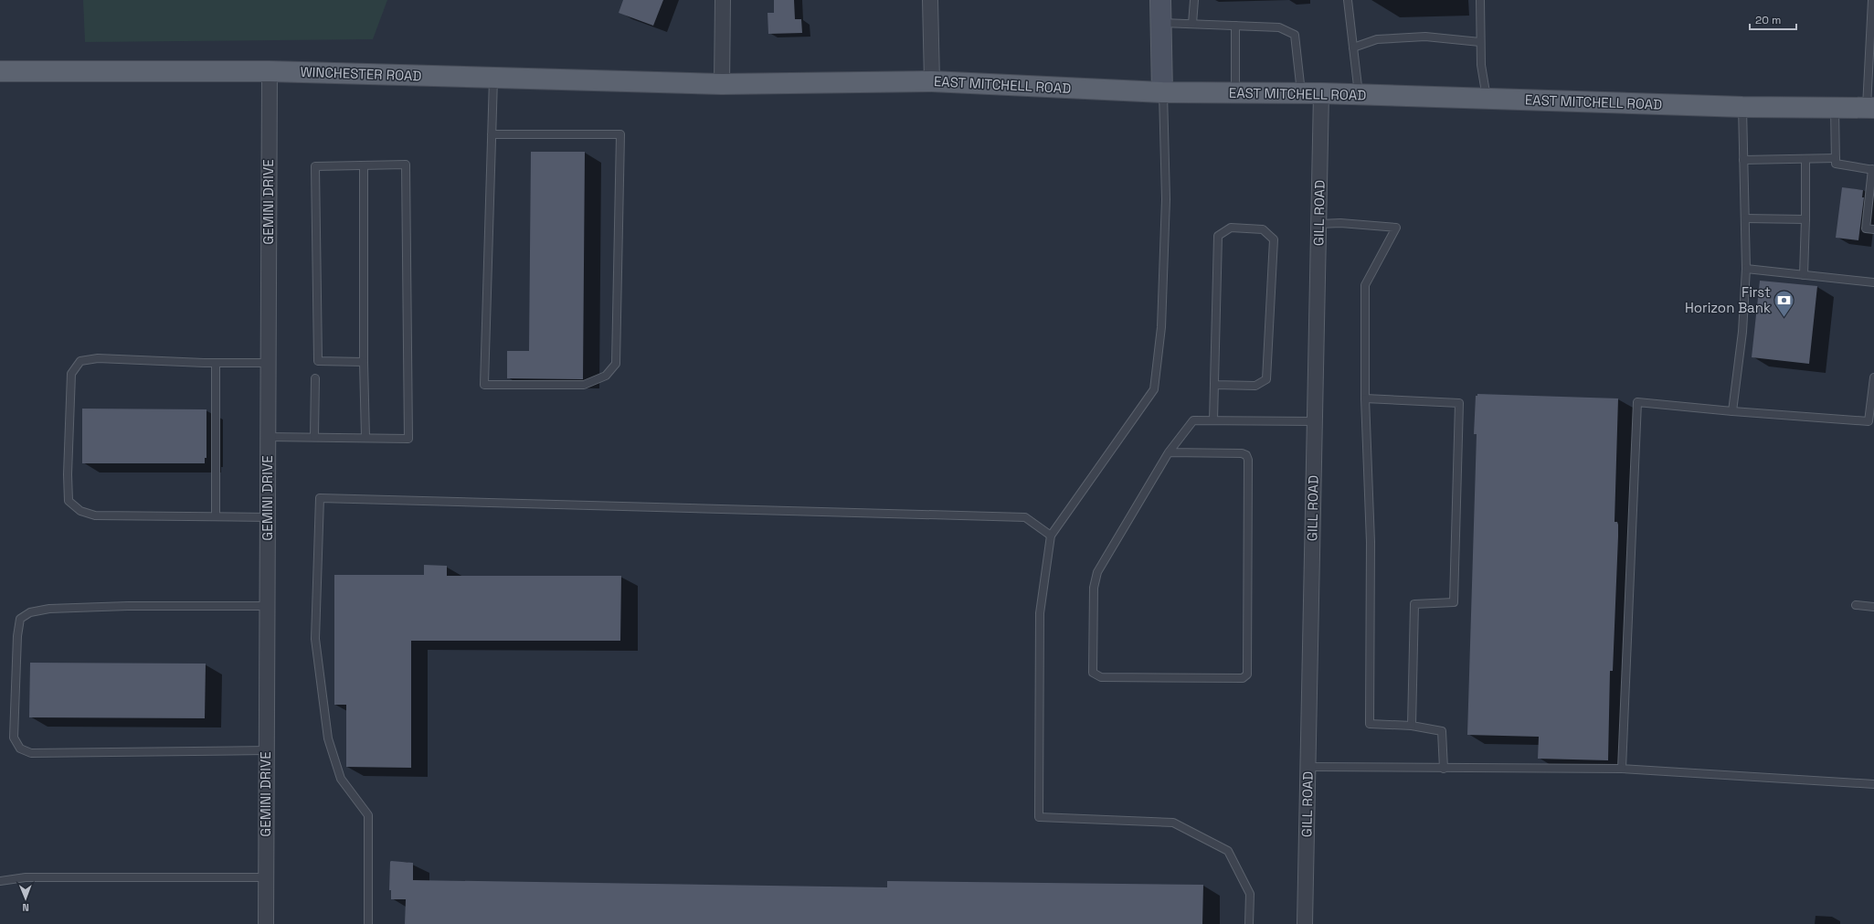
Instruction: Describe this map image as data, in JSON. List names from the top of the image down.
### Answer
{
  "streets": {
    "main road": ["WINCHESTER ROAD", "EAST MITCHELL ROAD"],
    "street": ["GEMINI DRIVE", "GILL ROAD"]
  },
  "crossings": [
    ["WINCHESTER ROAD", "EAST MITCHELL ROAD"],
    ["WINCHESTER ROAD", "GEMINI DRIVE"],
    ["EAST MITCHELL ROAD", "GILL ROAD"]
  ],
  "places": {
    "bank": ["First Horizon Bank"]
  },
  "scale_bar": "20 m",
  "north": "bottom"
}
